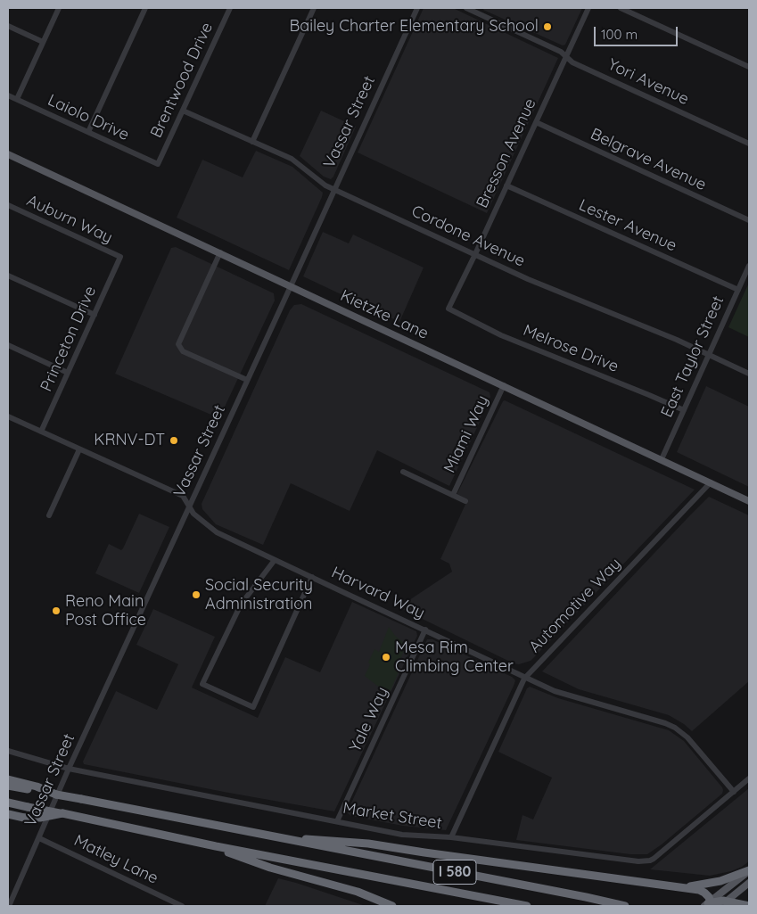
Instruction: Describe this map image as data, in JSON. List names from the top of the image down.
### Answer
{
  "streets": {
    "highway": ["I 580"],
    "main road": ["Kietzke Lane"],
    "street": [
      "Brentwood Drive",
      "Yori Avenue",
      "Laiolo Drive",
      "Vassar Street",
      "Bresson Avenue",
      "Belgrave Avenue",
      "Auburn Way",
      "Lester Avenue",
      "Cordone Avenue",
      "Princeton Drive",
      "Melrose Drive",
      "East Taylor Street",
      "Miami Way",
      "Harvard Way",
      "Automotive Way",
      "Yale Way",
      "Market Street",
      "Matley Lane"
    ]
  },
  "crossings": [
    ["Brentwood Drive", "Laiolo Drive"],
    ["Brentwood Drive", "Cordone Avenue"],
    ["Yori Avenue", "Bresson Avenue"],
    ["Vassar Street", "Cordone Avenue"],
    ["Vassar Street", "Kietzke Lane"],
    ["Vassar Street", "Harvard Way"],
    ["Vassar Street", "Market Street"],
    ["Vassar Street", "Matley Lane"],
    ["Bresson Avenue", "Belgrave Avenue"],
    ["Bresson Avenue", "Lester Avenue"],
    ["Bresson Avenue", "Cordone Avenue"],
    ["Bresson Avenue", "Melrose Drive"],
    ["Auburn Way", "Princeton Drive"],
    ["Lester Avenue", "East Taylor Street"],
    ["Cordone Avenue", "East Taylor Street"],
    ["Kietzke Lane", "East Taylor Street"],
    ["Kietzke Lane", "Miami Way"],
    ["Kietzke Lane", "Automotive Way"],
    ["Princeton Drive", "Harvard Way"],
    ["Melrose Drive", "East Taylor Street"],
    ["Harvard Way", "Automotive Way"],
    ["Harvard Way", "Yale Way"],
    ["Harvard Way", "Market Street"],
    ["Automotive Way", "Market Street"],
    ["Yale Way", "Market Street"]
  ],
  "places": [
    "Bailey Charter Elementary School",
    "KRNV-DT",
    "Social Security Administration",
    "Reno Main Post Office",
    "Mesa Rim Climbing Center"
  ],
  "scale_bar": "100 m"
}
